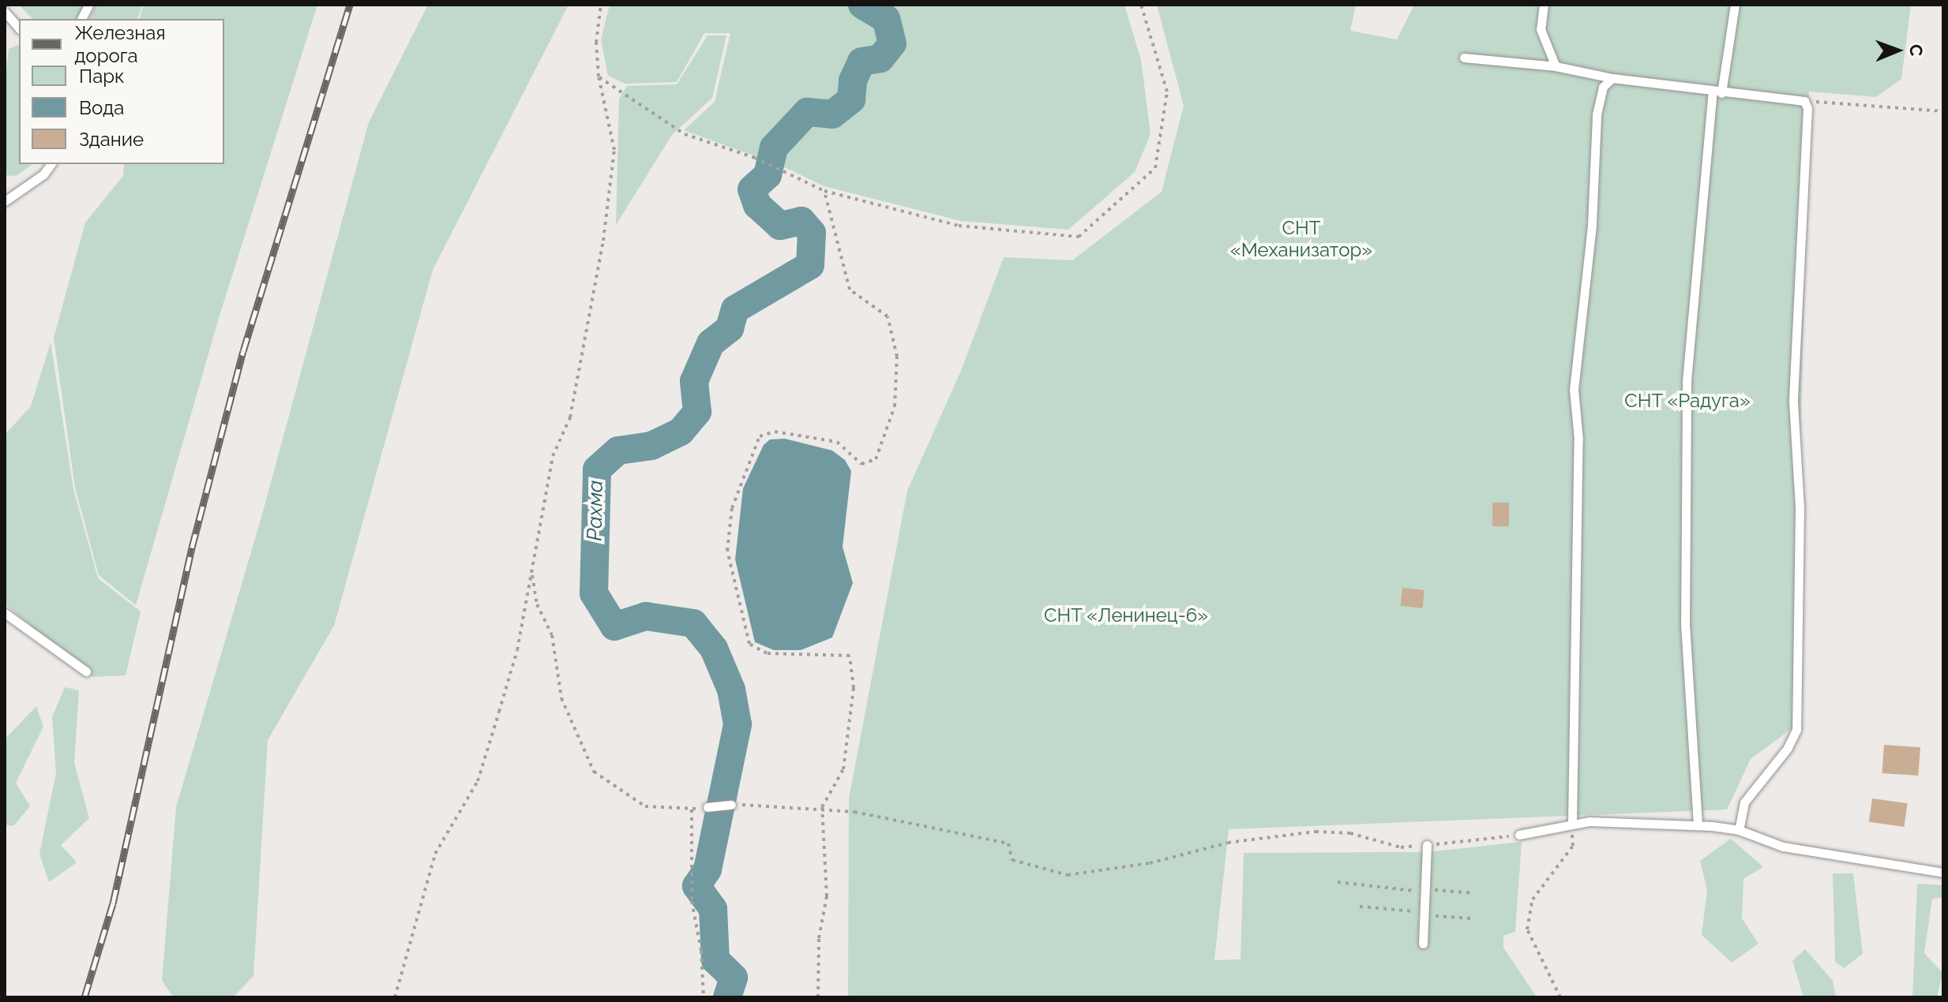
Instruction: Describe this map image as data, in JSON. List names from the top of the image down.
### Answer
{
  "water": ["Рахма"],
  "parks": ["СНТ «Механизатор»", "СНТ «Радуга»", "СНТ «Ленинец-6»"],
  "legend": [
    "Железная дорога",
    "Парк",
    "Вода",
    "Здание"
  ],
  "north": "right"
}
